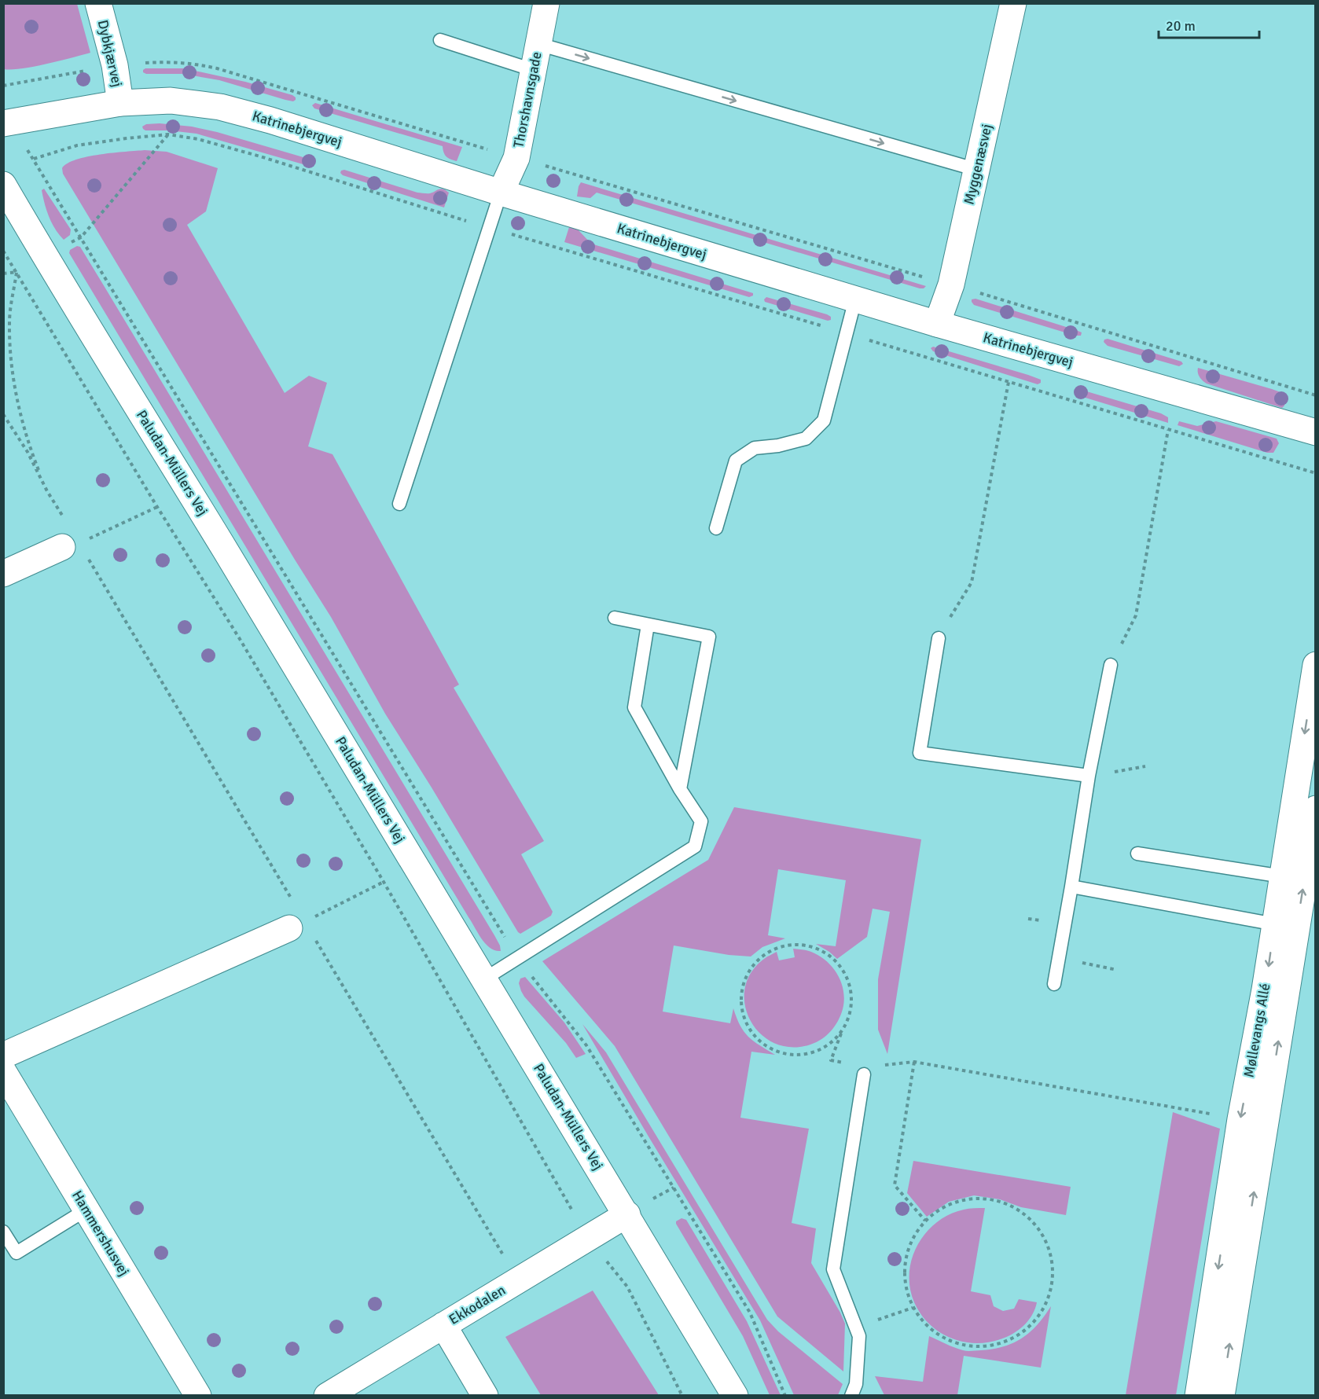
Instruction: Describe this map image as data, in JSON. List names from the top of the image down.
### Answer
{
  "streets": {
    "street": [
      "Dybkjærvej",
      "Thorshavnsgade",
      "Katrinebjergvej",
      "Myggenæsvej",
      "Paludan-Müllers Vej",
      "Møllevangs Allé",
      "Hammershusvej",
      "Ekkodalen"
    ]
  },
  "crossings": [
    ["Dybkjærvej", "Katrinebjergvej"],
    ["Thorshavnsgade", "Katrinebjergvej"],
    ["Katrinebjergvej", "Myggenæsvej"],
    ["Paludan-Müllers Vej", "Ekkodalen"]
  ],
  "scale_bar": "20 m"
}
